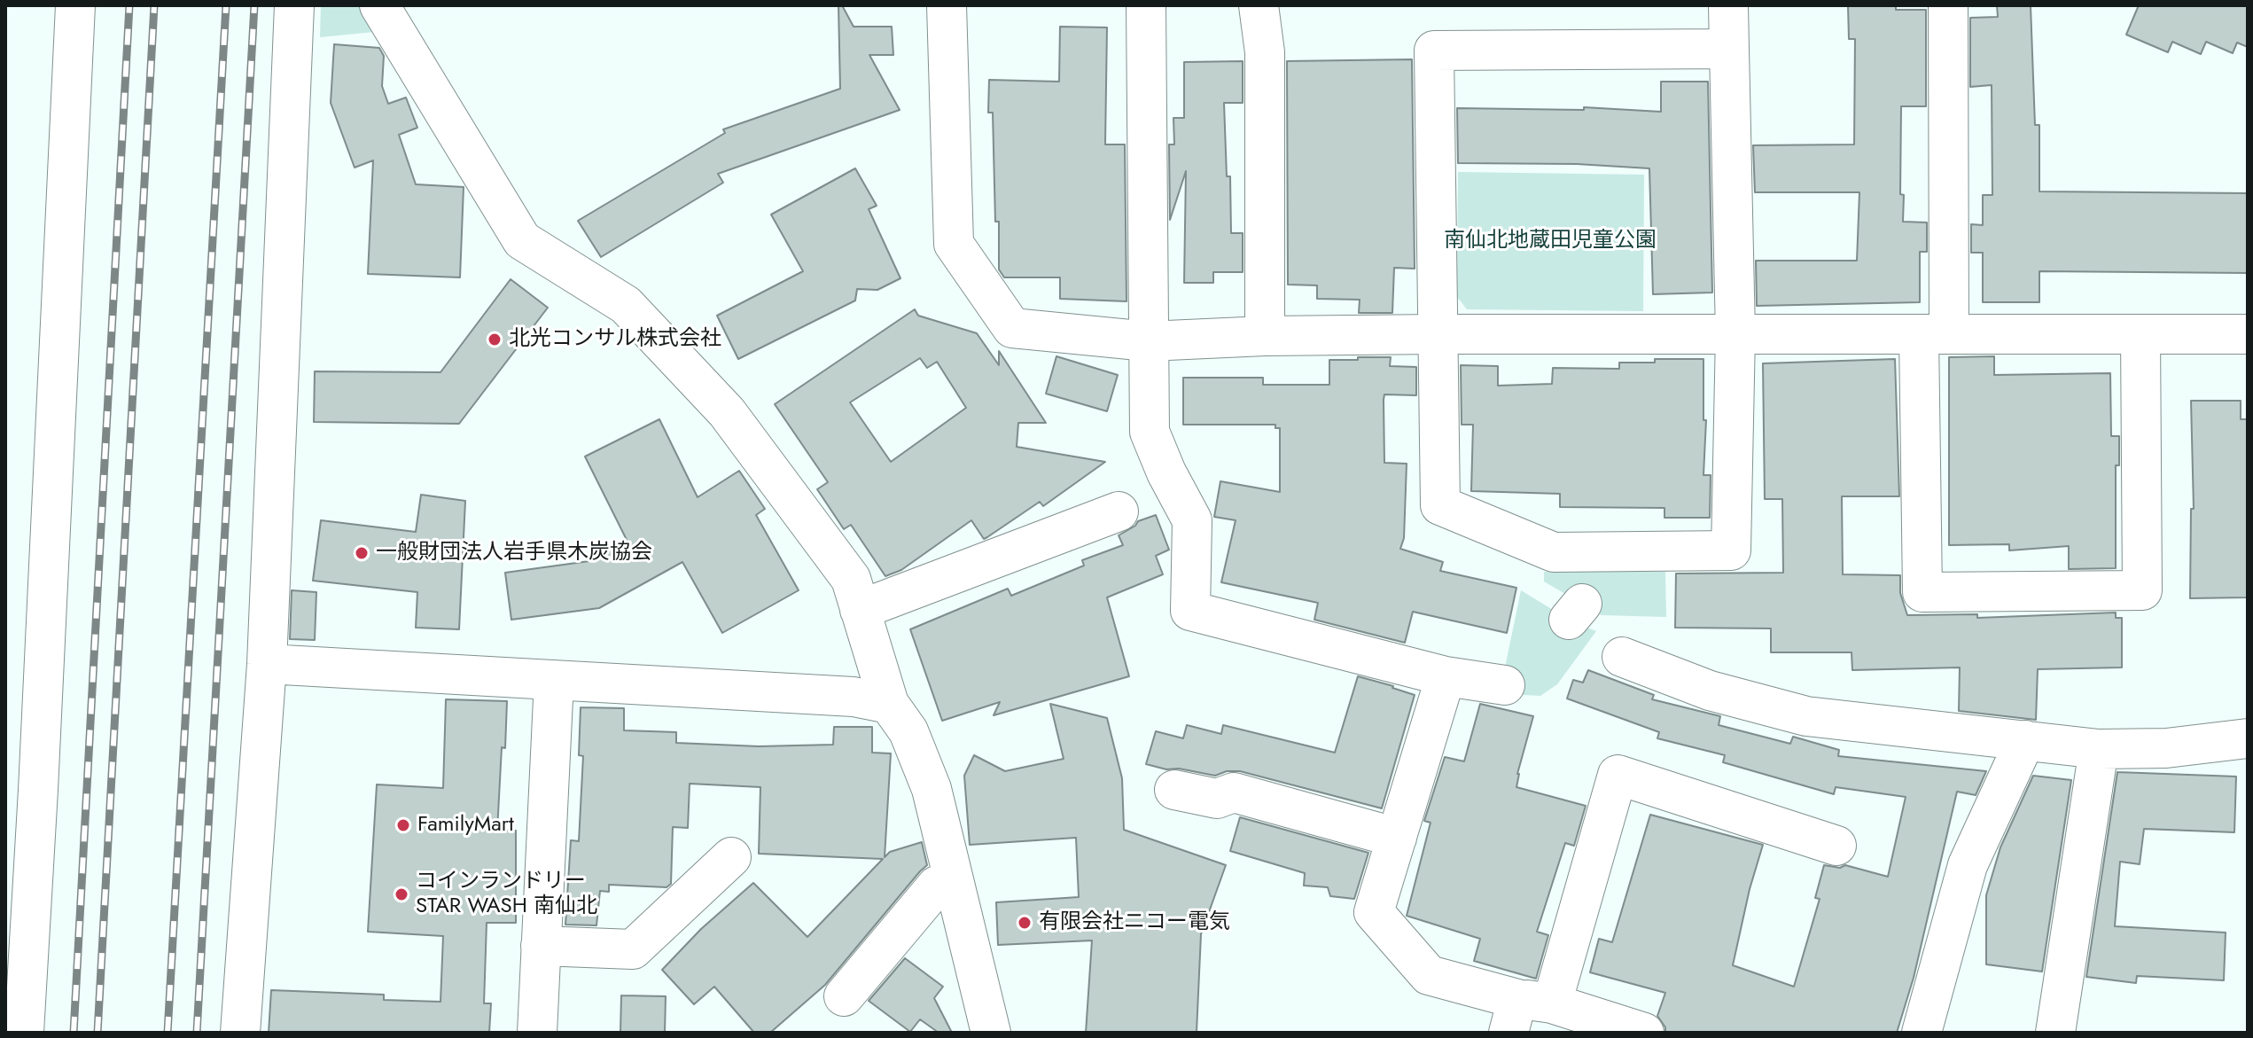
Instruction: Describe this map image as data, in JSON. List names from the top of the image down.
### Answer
{
  "parks": ["南仙北地蔵田児童公園"],
  "places": [
    "北光コンサル株式会社",
    "一般財団法人岩手県木炭協会",
    "FamilyMart",
    "コインランドリー STAR WASH 南仙北",
    "有限会社ニコー電気"
  ]
}
